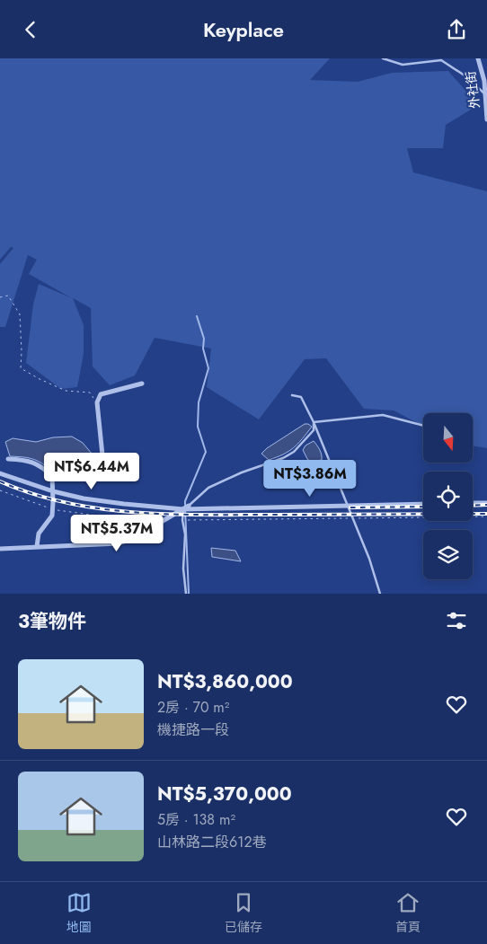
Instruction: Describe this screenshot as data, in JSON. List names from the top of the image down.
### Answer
{
  "streets": {
    "street": ["外社街"]
  },
  "north": "bottom",
  "page": {
    "header": "Keyplace",
    "price": ["NT$6.44M", "NT$3.86M", "NT$5.37M"],
    "heading": "3筆物件",
    "list": [
      {
        "name": "NT$3,860,000",
        "note": "2房 · 70 m² · 機捷路一段"
      },
      {
        "name": "NT$5,370,000",
        "note": "5房 · 138 m² · 山林路二段612巷"
      }
    ],
    "tabs": ["地圖", "已儲存", "首頁"]
  }
}
